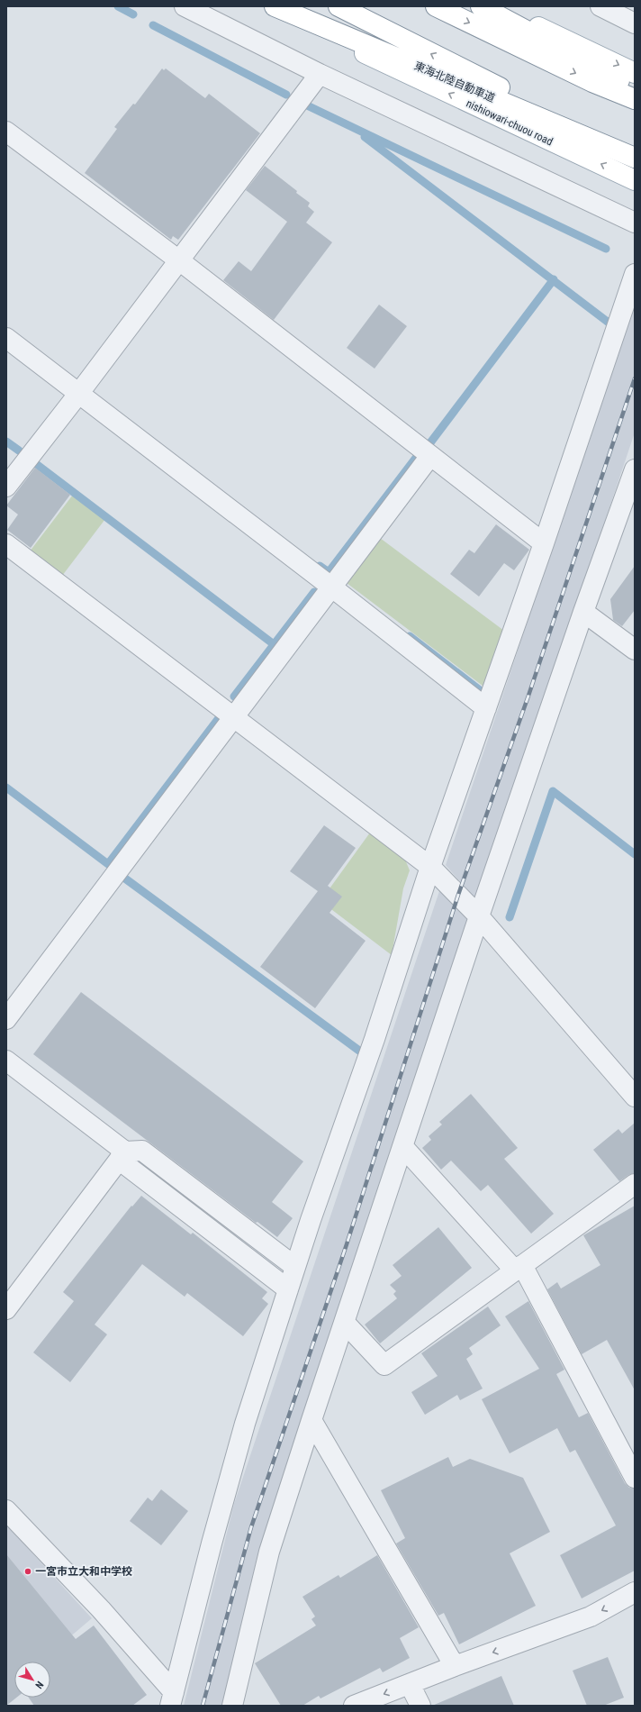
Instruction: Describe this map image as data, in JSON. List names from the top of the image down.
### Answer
{
  "streets": {
    "main road": ["東海北陸自動車道", "nishiowari-chuou road"]
  },
  "places": ["一宮市立大和中学校"],
  "north": "bottom right"
}
